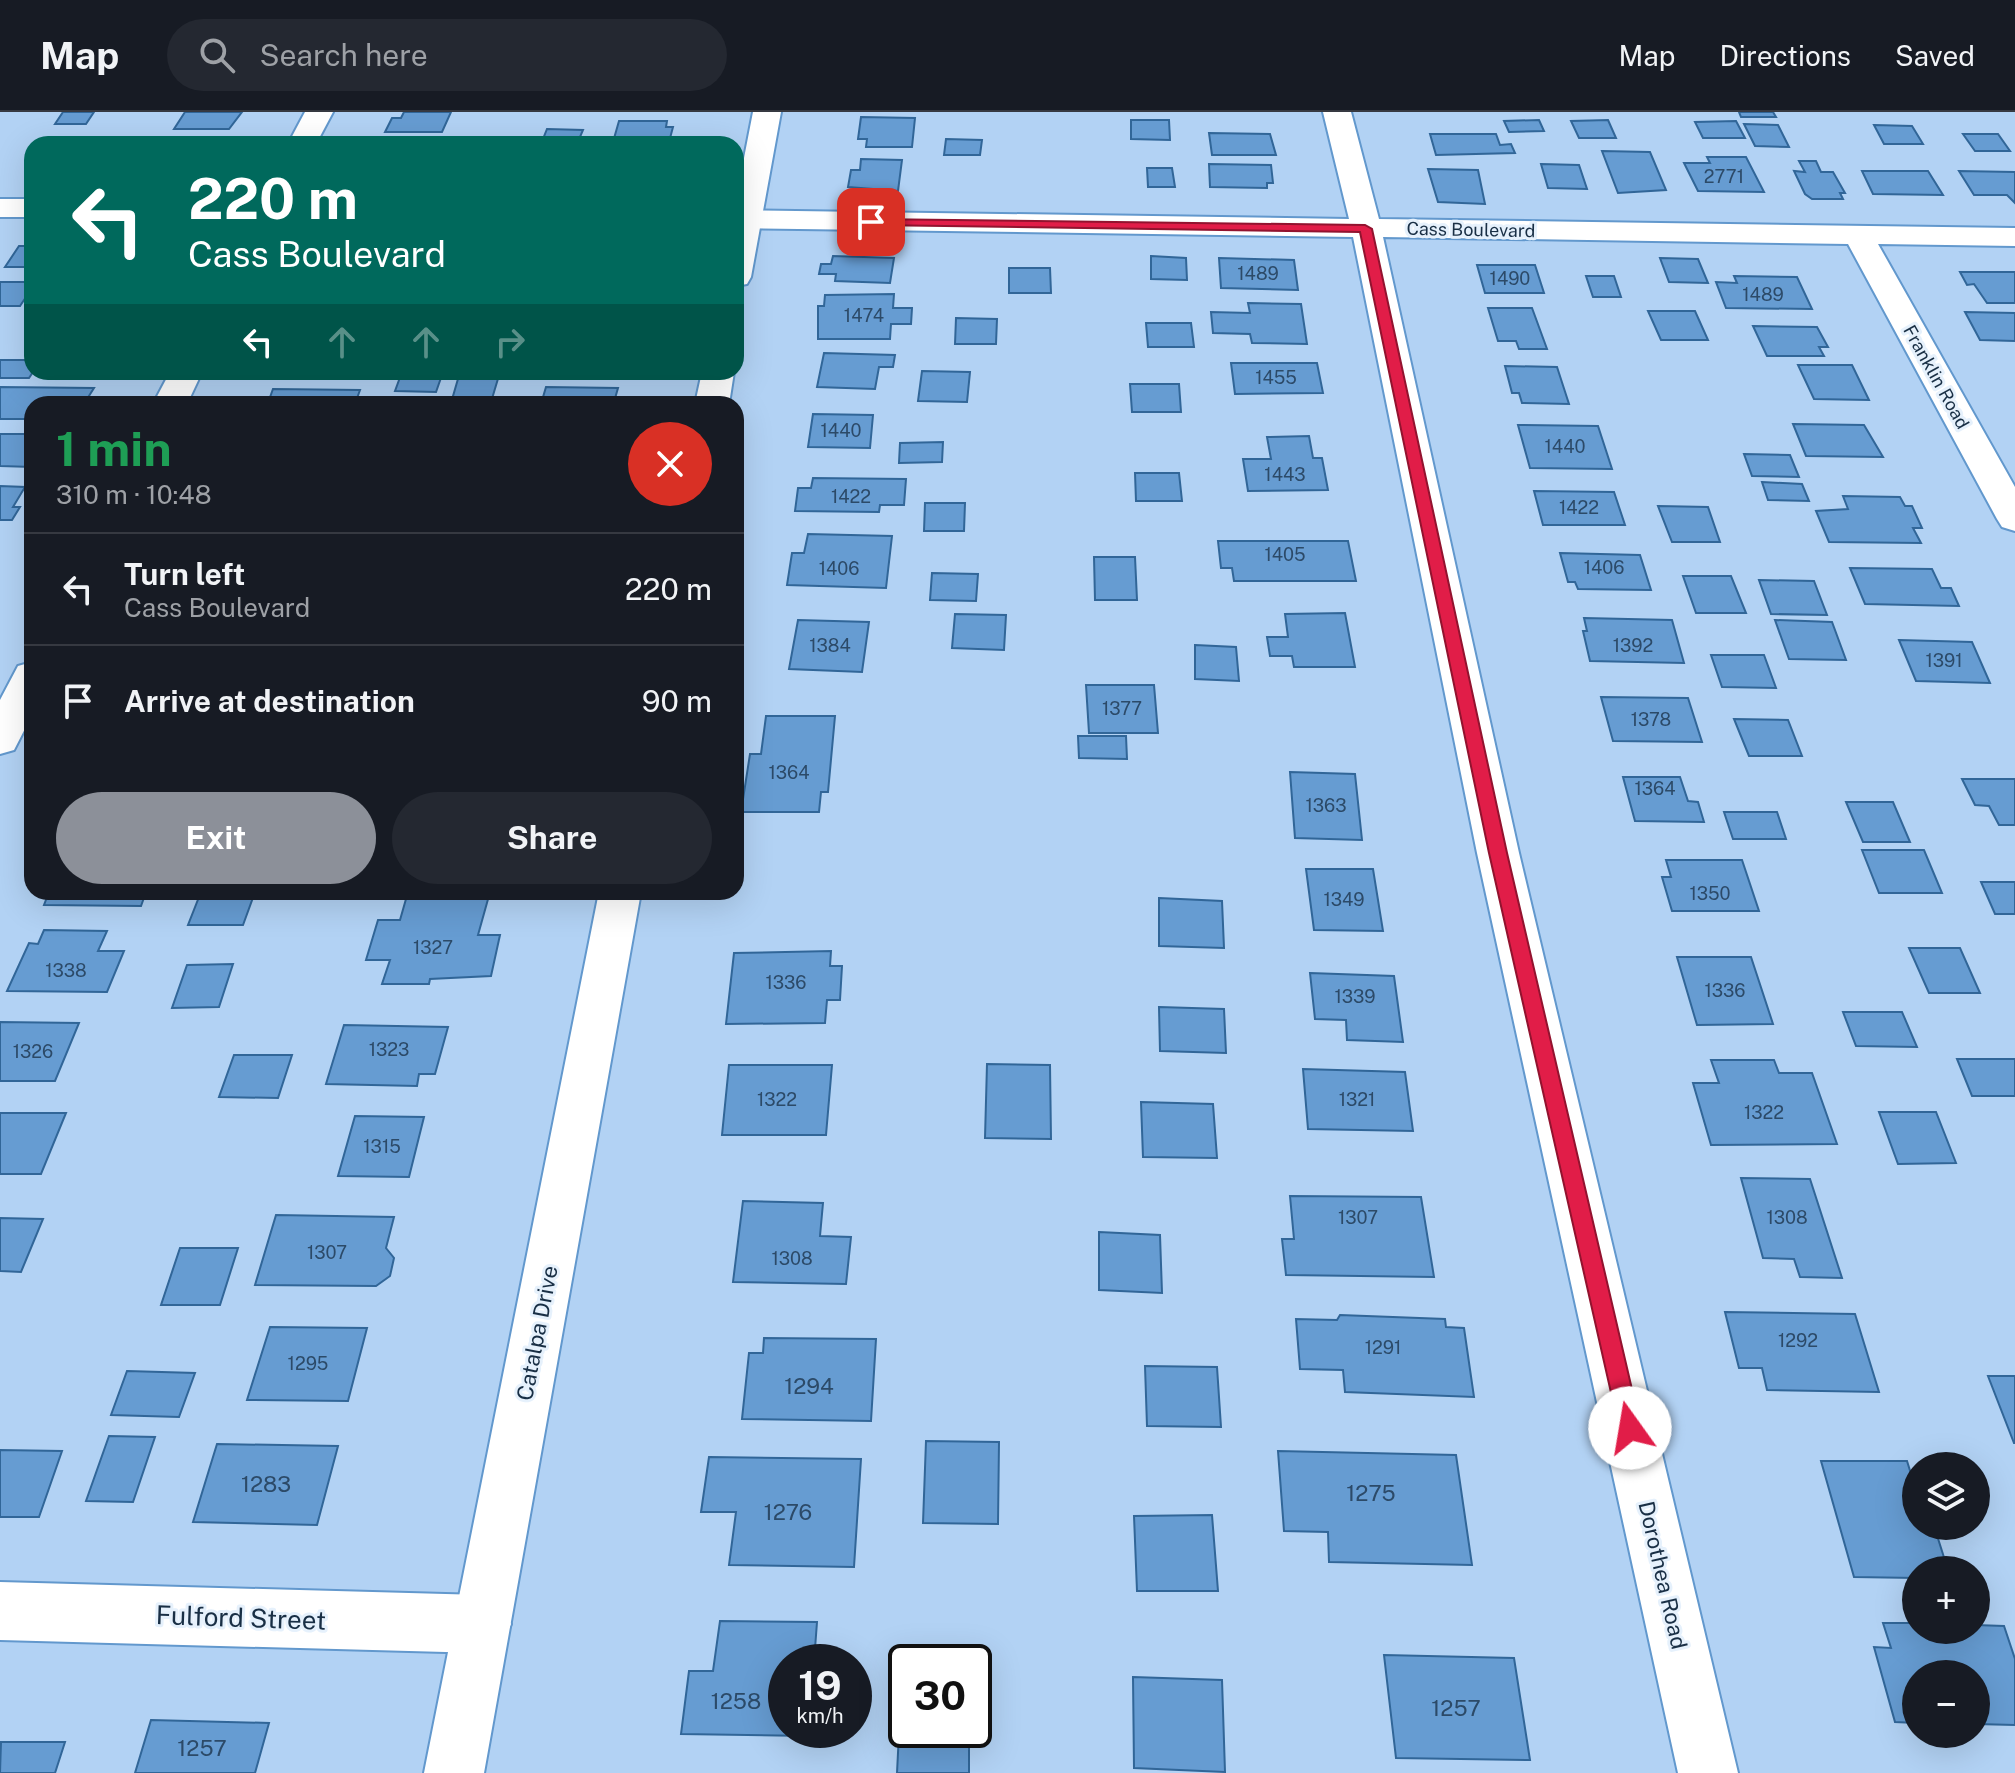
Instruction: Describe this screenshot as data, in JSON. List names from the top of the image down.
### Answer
{
  "streets": {
    "street": [
      "Cass Boulevard",
      "Franklin Road",
      "Catalpa Drive",
      "Dorothea Road",
      "Fulford Street"
    ]
  },
  "crossings": [
    ["Cass Boulevard", "Franklin Road"],
    ["Cass Boulevard", "Dorothea Road"],
    ["Catalpa Drive", "Fulford Street"]
  ],
  "house_numbers": [
    "2771",
    "1489",
    "1490",
    "1489",
    "1474",
    "1455",
    "1440",
    "1440",
    "1443",
    "1422",
    "1422",
    "1405",
    "1406",
    "1406",
    "1384",
    "1392",
    "1391",
    "1377",
    "1378",
    "1364",
    "1364",
    "1363",
    "1350",
    "1349",
    "1327",
    "1338",
    "1336",
    "1336",
    "1339",
    "1323",
    "1326",
    "1322",
    "1321",
    "1322",
    "1315",
    "1307",
    "1308",
    "1307",
    "1308",
    "1292",
    "1291",
    "1295",
    "1294",
    "1283",
    "1275",
    "1276",
    "1258",
    "1257",
    "1257"
  ],
  "page": {
    "header": "Map",
    "search": "Search here",
    "nav": ["Map", "Directions", "Saved"],
    "turn": ["220 m", "Cass Boulevard"],
    "heading": ["1 min", "310 m · 10:48"],
    "list": [
      {
        "name": "Turn left",
        "note": "Cass Boulevard",
        "value": "220 m"
      },
      {
        "name": "Arrive at destination",
        "value": "90 m"
      }
    ],
    "buttons": ["Exit", "Share"],
    "map_buttons": ["+", "−"],
    "speed": "19 km/h",
    "limit": "30"
  }
}
